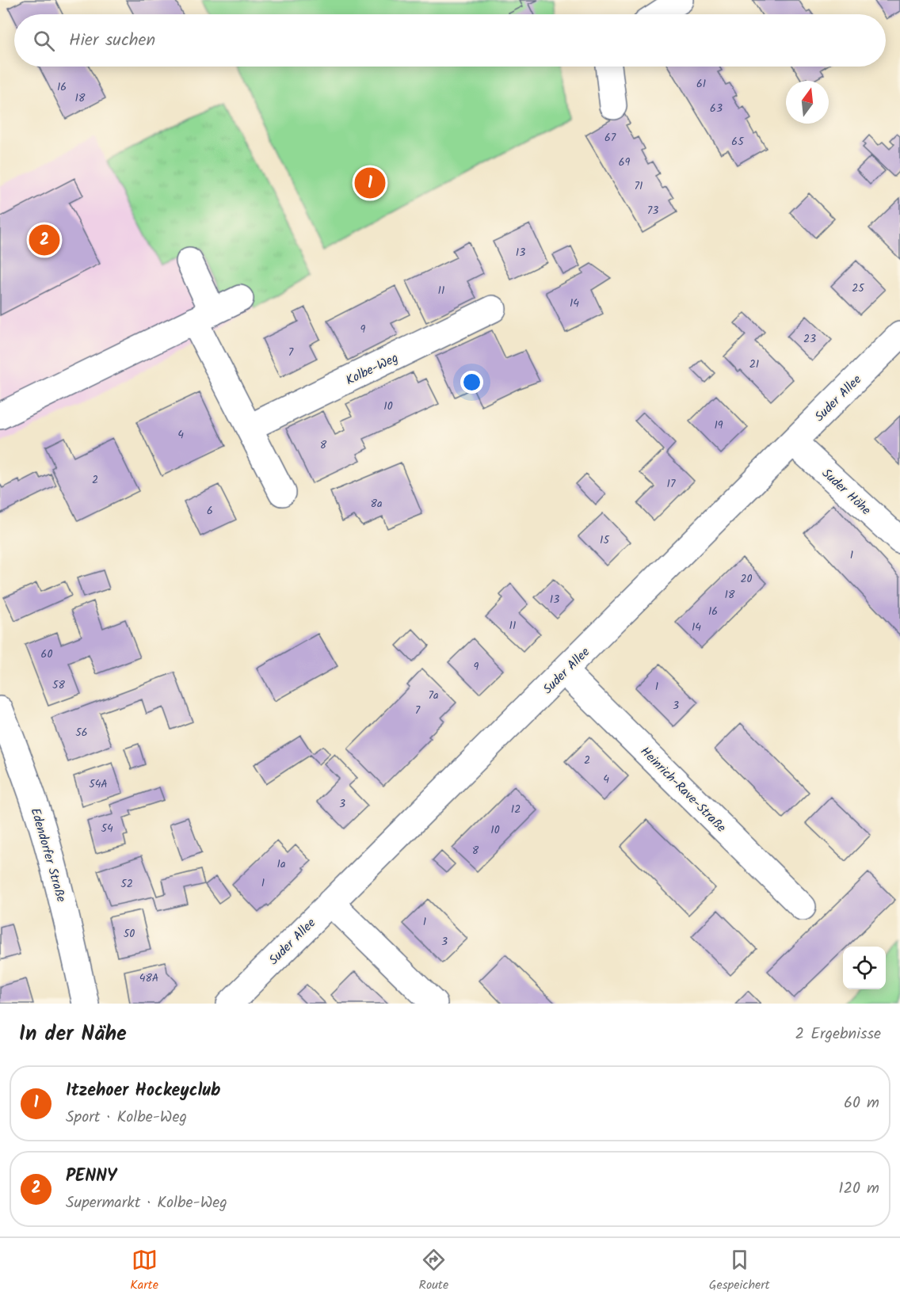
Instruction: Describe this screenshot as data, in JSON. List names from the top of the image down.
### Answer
{
  "streets": {
    "street": [
      "Kolbe-Weg",
      "Suder Allee",
      "Suder Höhe",
      "Heinrich-Rave-Straße",
      "Edendorfer Straße"
    ]
  },
  "crossings": [
    ["Suder Allee", "Suder Höhe"],
    ["Suder Allee", "Heinrich-Rave-Straße"]
  ],
  "house_numbers": [
    "61",
    "16",
    "18",
    "63",
    "67",
    "65",
    "69",
    "71",
    "73",
    "13",
    "25",
    "11",
    "14",
    "9",
    "23",
    "7",
    "21",
    "10",
    "19",
    "4",
    "8",
    "2",
    "17",
    "8a",
    "6",
    "15",
    "1",
    "20",
    "18",
    "13",
    "16",
    "11",
    "14",
    "60",
    "9",
    "58",
    "1",
    "7a",
    "3",
    "7",
    "56",
    "2",
    "4",
    "54A",
    "3",
    "12",
    "54",
    "10",
    "8",
    "1a",
    "1",
    "52",
    "1",
    "50",
    "3",
    "48A"
  ],
  "north": "top",
  "page": {
    "search": "Hier suchen",
    "pins": ["1", "2"],
    "heading": ["In der Nähe", "2 Ergebnisse"],
    "list": [
      {
        "mark": "1",
        "name": "Itzehoer Hockeyclub",
        "note": "Sport · Kolbe-Weg",
        "value": "60 m"
      },
      {
        "mark": "2",
        "name": "PENNY",
        "note": "Supermarkt · Kolbe-Weg",
        "value": "120 m"
      }
    ],
    "nav": ["Karte", "Route", "Gespeichert"]
  }
}
